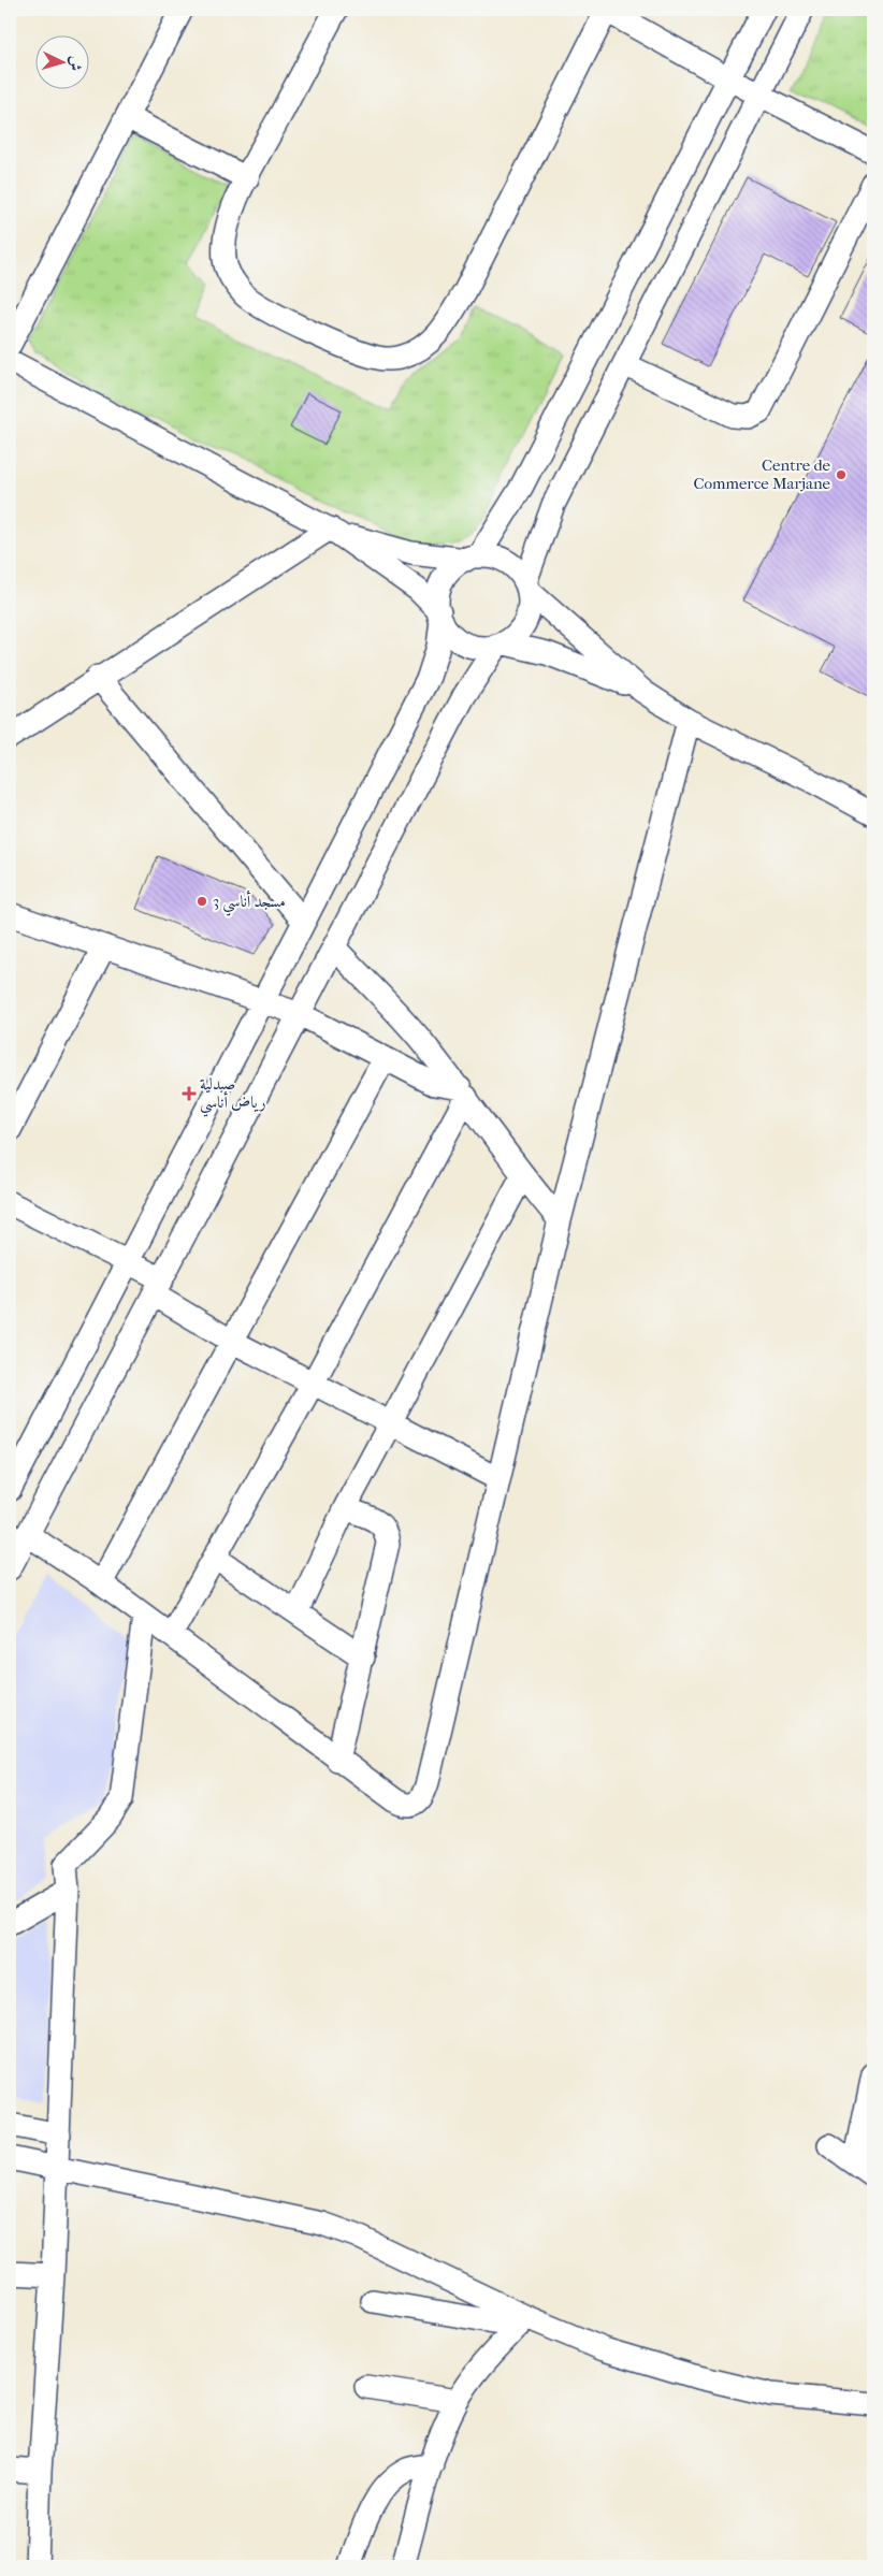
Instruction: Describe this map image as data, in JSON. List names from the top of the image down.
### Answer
{
  "places": {
    "other": ["Centre de Commerce Marjane", "مسجد أناسي 3"],
    "health": ["صيدلية رياض أناسي"]
  },
  "north": "right"
}
